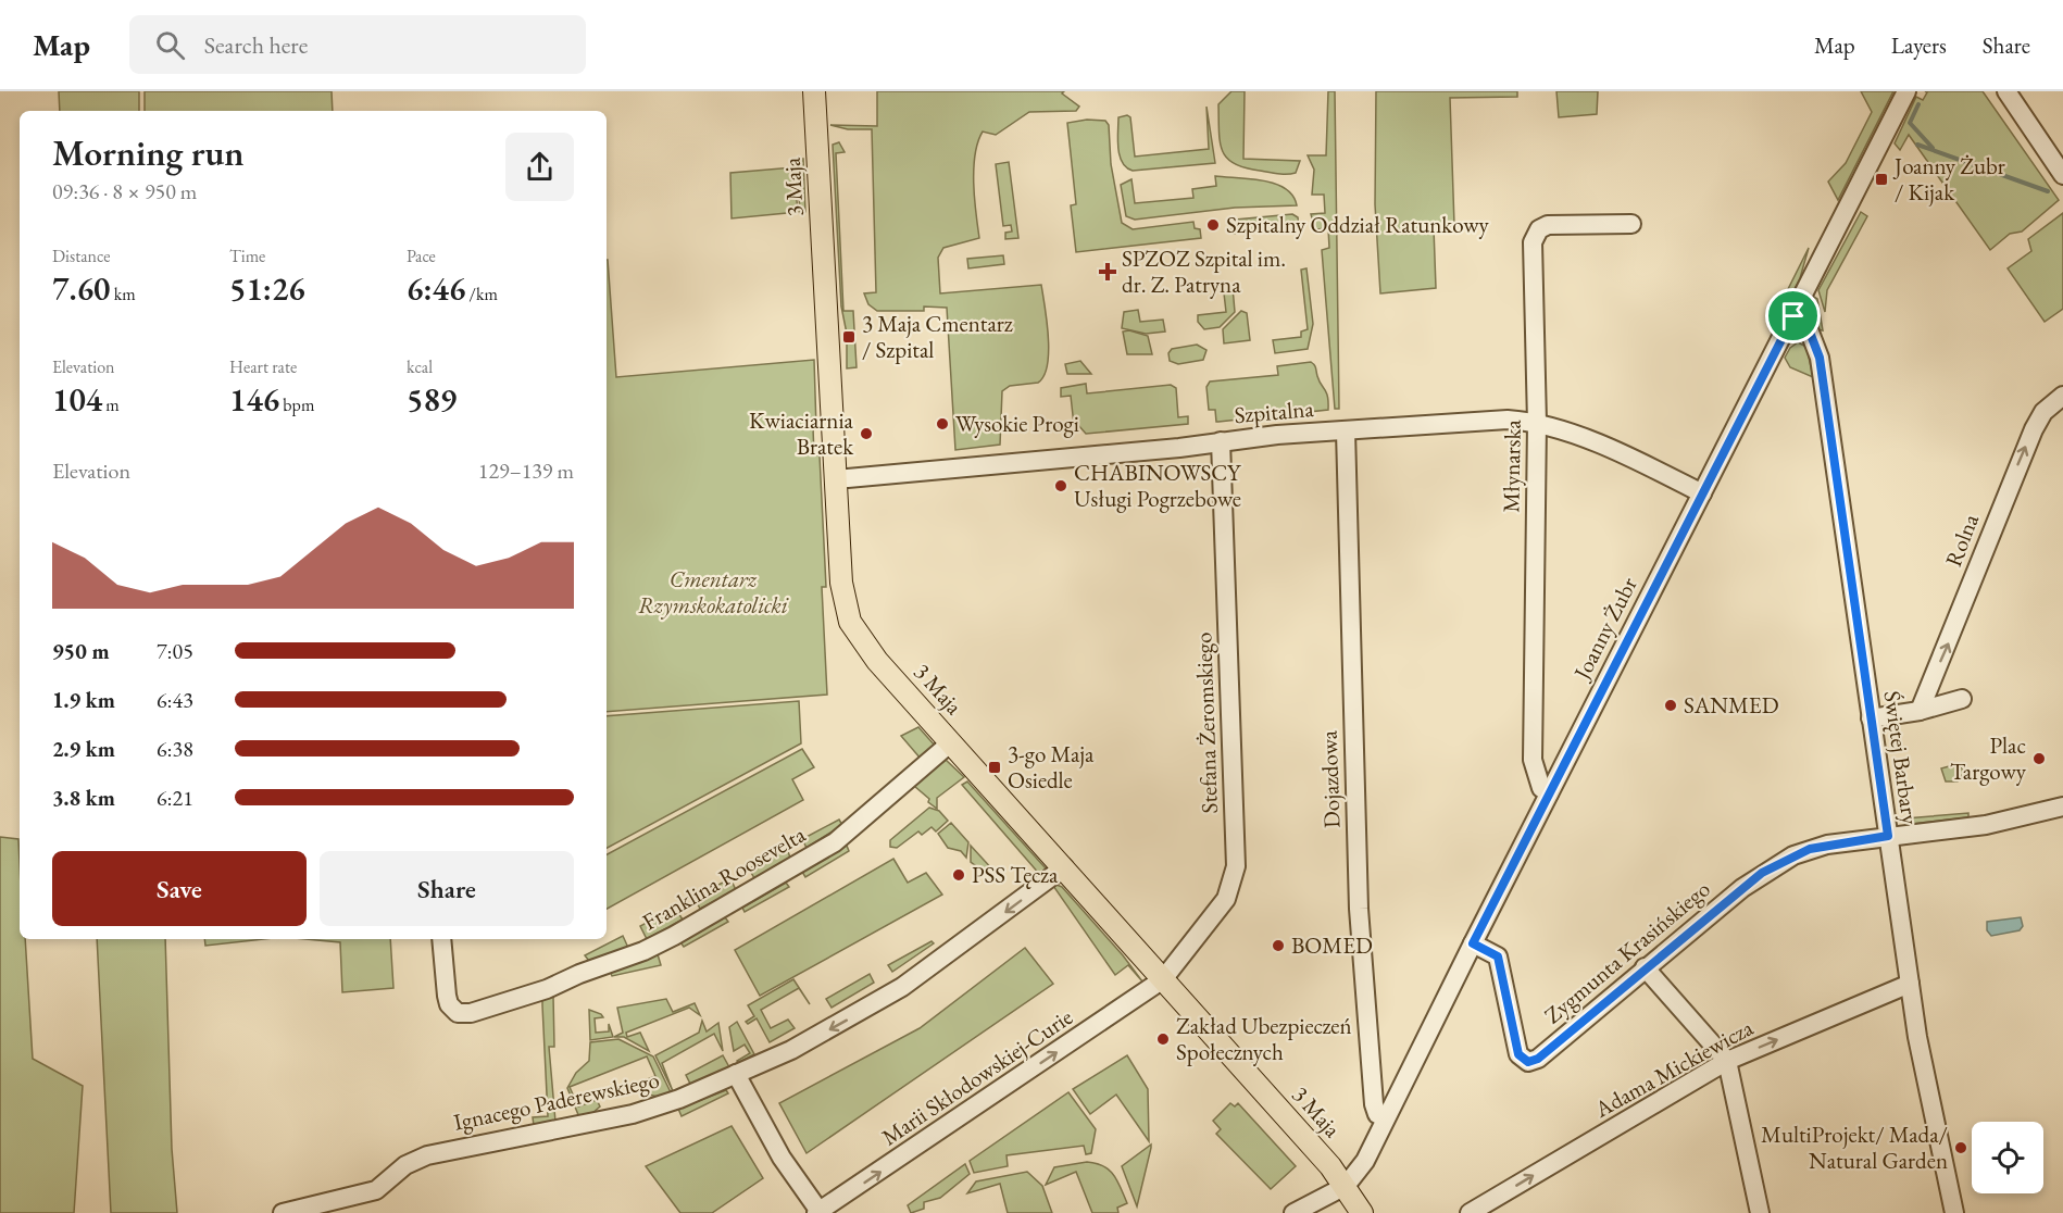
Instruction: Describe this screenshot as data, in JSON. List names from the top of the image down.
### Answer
{
  "streets": {
    "main road": ["3 Maja"],
    "street": [
      "Szpitalna",
      "Młynarska",
      "Rolna",
      "Joanny Żubr",
      "Stefana Żeromskiego",
      "Świętej Barbary",
      "Dojazdowa",
      "Franklina Roosevelta",
      "Zygmunta Krasińskiego",
      "Adama Mickiewicza",
      "Marii Skłodowskiej-Curie",
      "Ignacego Paderewskiego"
    ]
  },
  "crossings": [
    ["3 Maja", "Szpitalna"],
    ["3 Maja", "Joanny Żubr"],
    ["3 Maja", "Stefana Żeromskiego"],
    ["3 Maja", "Franklina Roosevelta"],
    ["3 Maja", "Marii Skłodowskiej-Curie"],
    ["3 Maja", "Ignacego Paderewskiego"],
    ["Szpitalna", "Młynarska"],
    ["Szpitalna", "Joanny Żubr"],
    ["Szpitalna", "Stefana Żeromskiego"],
    ["Szpitalna", "Dojazdowa"],
    ["Młynarska", "Joanny Żubr"],
    ["Joanny Żubr", "Świętej Barbary"],
    ["Joanny Żubr", "Dojazdowa"],
    ["Joanny Żubr", "Zygmunta Krasińskiego"],
    ["Stefana Żeromskiego", "Marii Skłodowskiej-Curie"],
    ["Świętej Barbary", "Zygmunta Krasińskiego"],
    ["Świętej Barbary", "Adama Mickiewicza"]
  ],
  "one_way": [
    "Rolna",
    "Adama Mickiewicza",
    "Marii Skłodowskiej-Curie",
    "Ignacego Paderewskiego"
  ],
  "parks": ["Cmentarz Rzymskokatolicki"],
  "places": {
    "transit": ["Joanny Żubr / Kijak", "3 Maja Cmentarz / Szpital", "3-go Maja Osiedle"],
    "other": [
      "Szpitalny Oddział Ratunkowy",
      "Wysokie Progi",
      "Kwiaciarnia Bratek",
      "CHABINOWSCY Usługi Pogrzebowe",
      "SANMED",
      "Plac Targowy",
      "PSS Tęcza",
      "BOMED",
      "Zakład Ubezpieczeń Społecznych",
      "MultiProjekt/ Mada/ Natural Garden"
    ],
    "health": ["SPZOZ Szpital im. dr. Z. Patryna"]
  },
  "page": {
    "header": "Map",
    "search": "Search here",
    "nav": ["Map", "Layers", "Share"],
    "heading": ["Morning run", "09:36 · 8 × 950 m"],
    "stats": [
      ["Distance", "7.60 km"],
      ["Time", "51:26"],
      ["Pace", "6:46 /km"],
      ["Elevation", "104 m"],
      ["Heart rate", "146 bpm"],
      ["kcal", "589"]
    ],
    "chart": ["Elevation", "129–139 m"],
    "list": [
      {
        "name": "950 m",
        "note": "7:05"
      },
      {
        "name": "1.9 km",
        "note": "6:43"
      },
      {
        "name": "2.9 km",
        "note": "6:38"
      },
      {
        "name": "3.8 km",
        "note": "6:21"
      }
    ],
    "buttons": ["Save", "Share"]
  }
}
